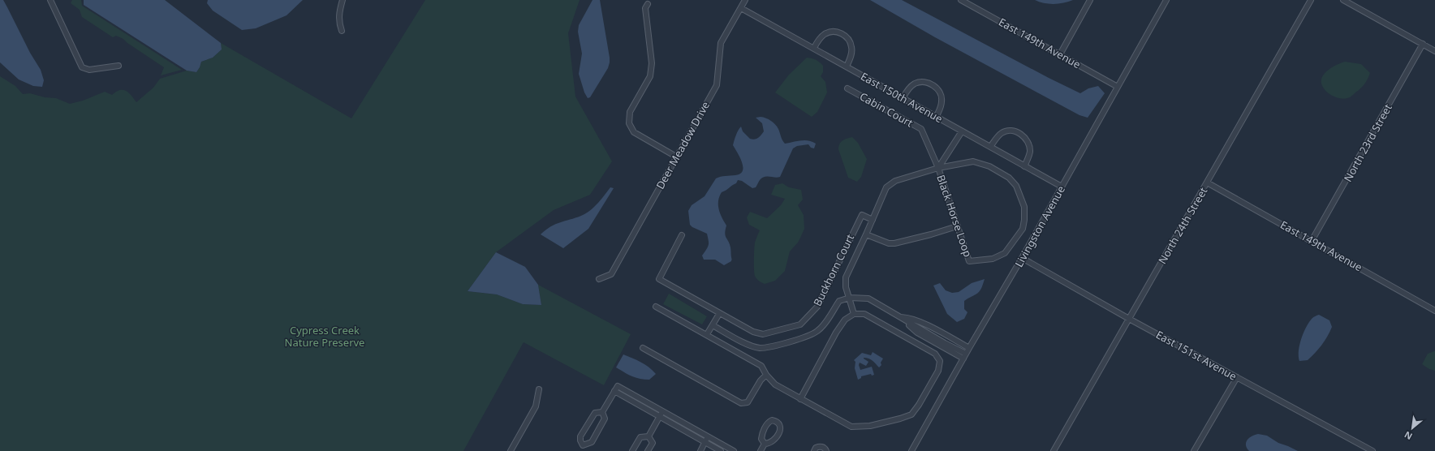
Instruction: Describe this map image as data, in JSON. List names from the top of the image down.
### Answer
{
  "streets": {
    "street": [
      "East 149th Avenue",
      "East 150th Avenue",
      "Cabin Court",
      "North 23rd Street",
      "Deer Meadow Drive",
      "Black Horse Loop",
      "North 24th Street",
      "Livingston Avenue",
      "Buckhorn Court",
      "East 151st Avenue"
    ]
  },
  "crossings": [
    ["East 149th Avenue", "North 23rd Street"],
    ["East 149th Avenue", "North 24th Street"],
    ["East 149th Avenue", "Livingston Avenue"],
    ["East 150th Avenue", "Deer Meadow Drive"],
    ["East 150th Avenue", "Livingston Avenue"],
    ["Cabin Court", "Black Horse Loop"],
    ["North 24th Street", "East 151st Avenue"],
    ["Livingston Avenue", "East 151st Avenue"]
  ],
  "parks": ["Cypress Creek Nature Preserve"],
  "north": "bottom left"
}
